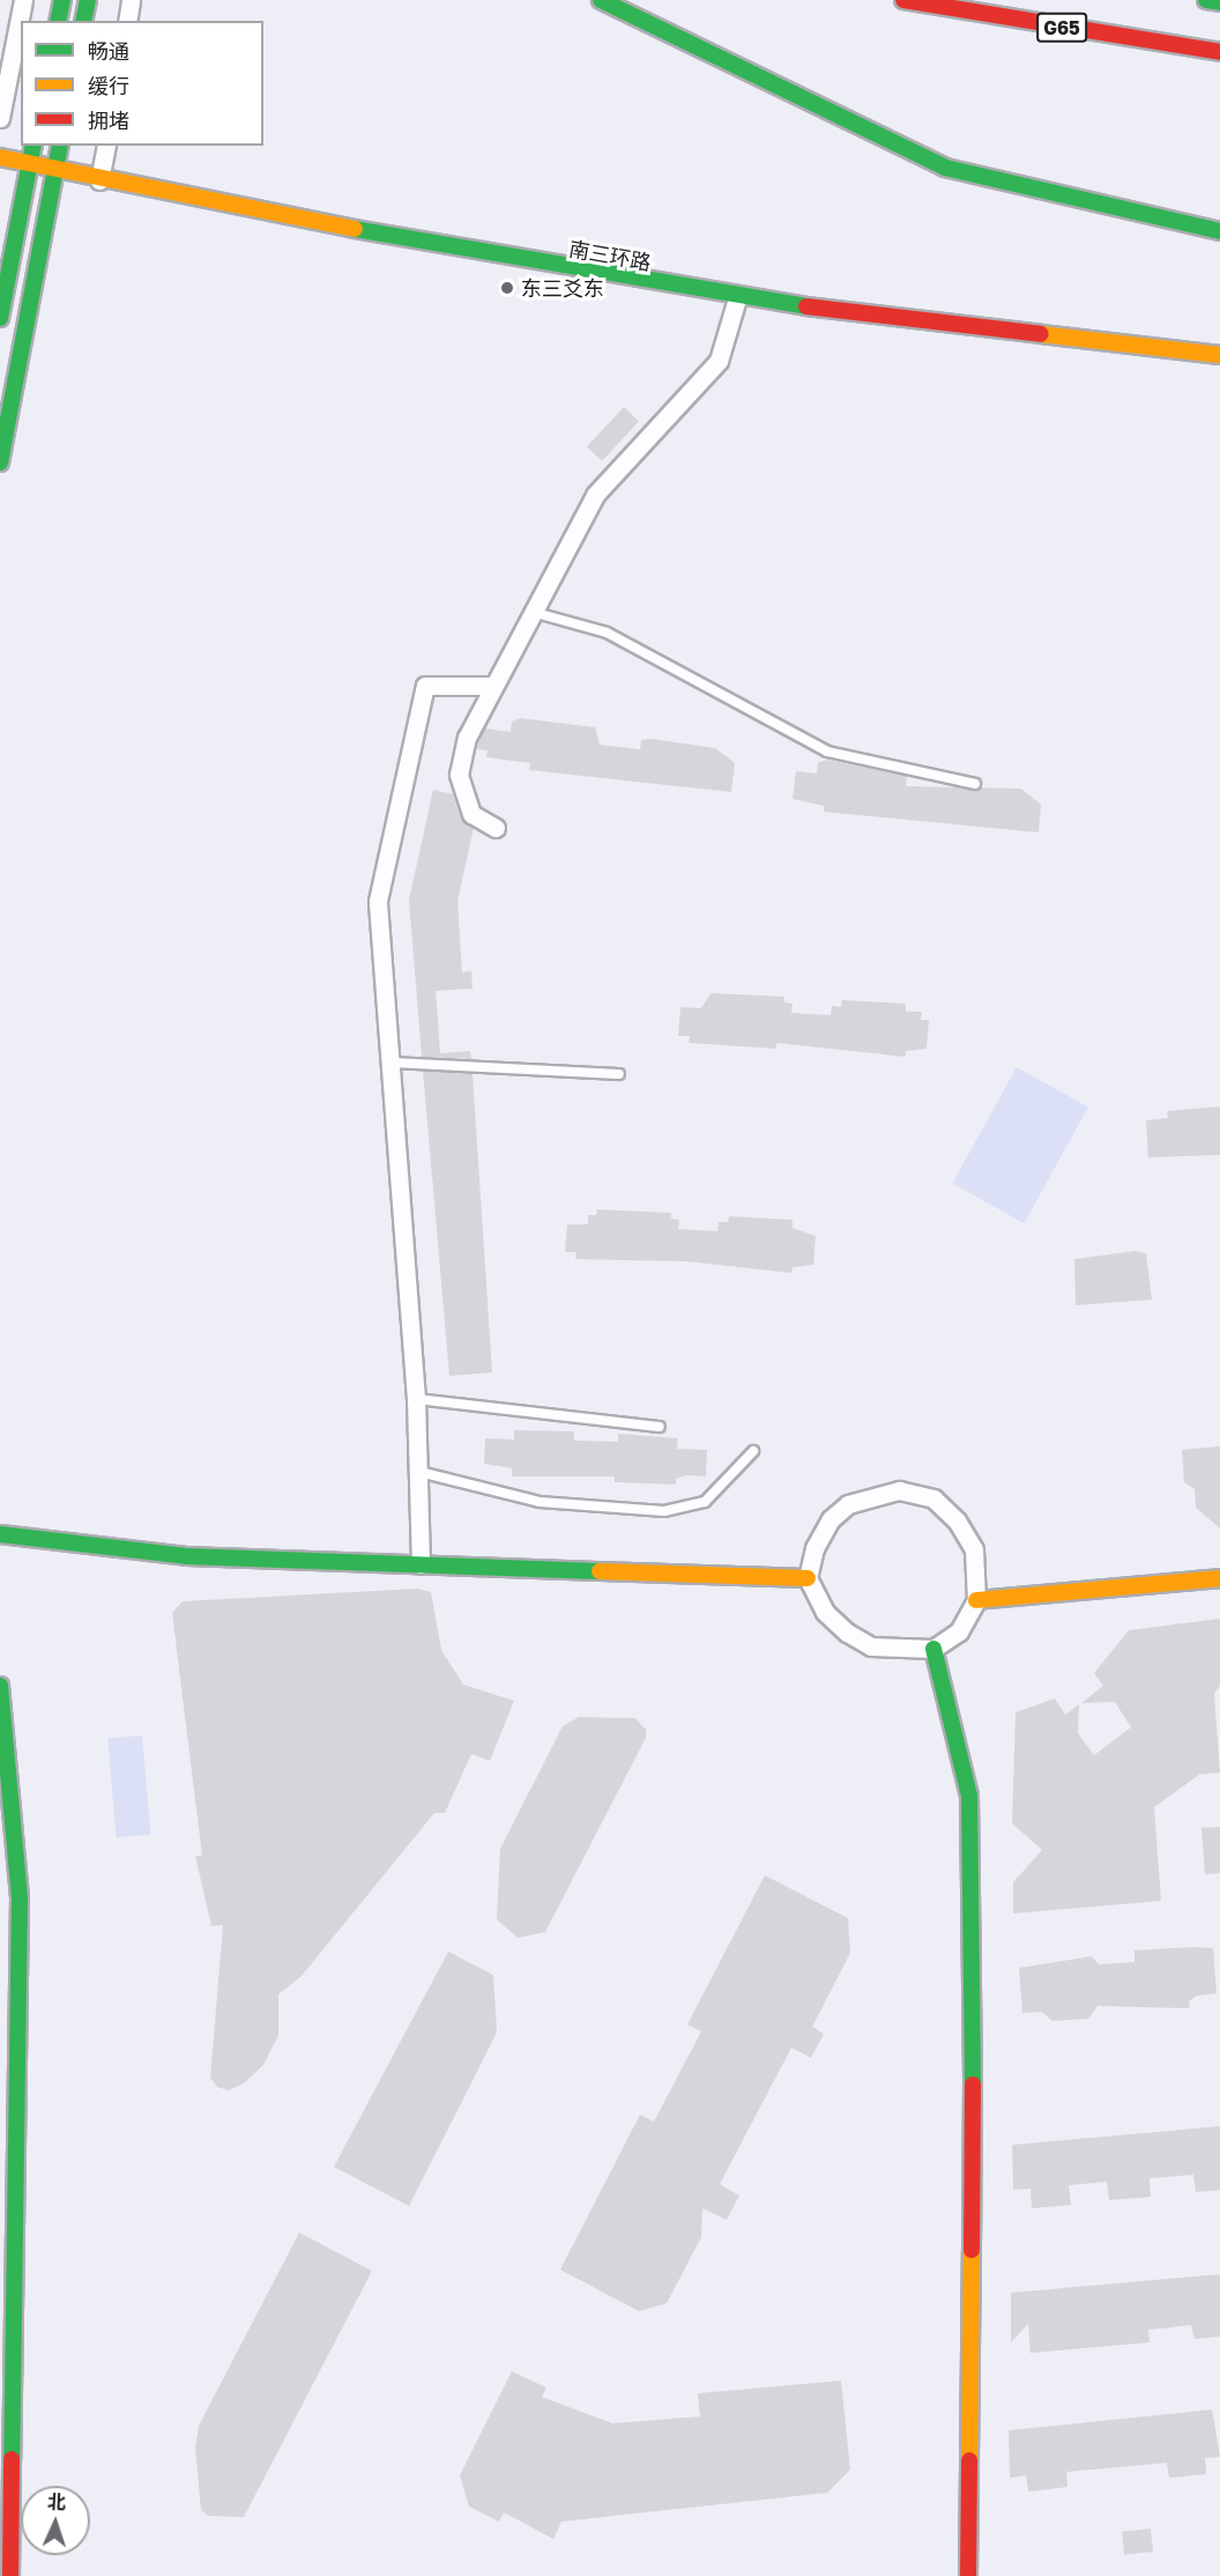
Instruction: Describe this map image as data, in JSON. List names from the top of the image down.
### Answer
{
  "streets": {
    "main road": ["G65", "南三环路"]
  },
  "places": ["东三爻东"],
  "legend": ["畅通", "缓行", "拥堵"],
  "north": "top"
}
